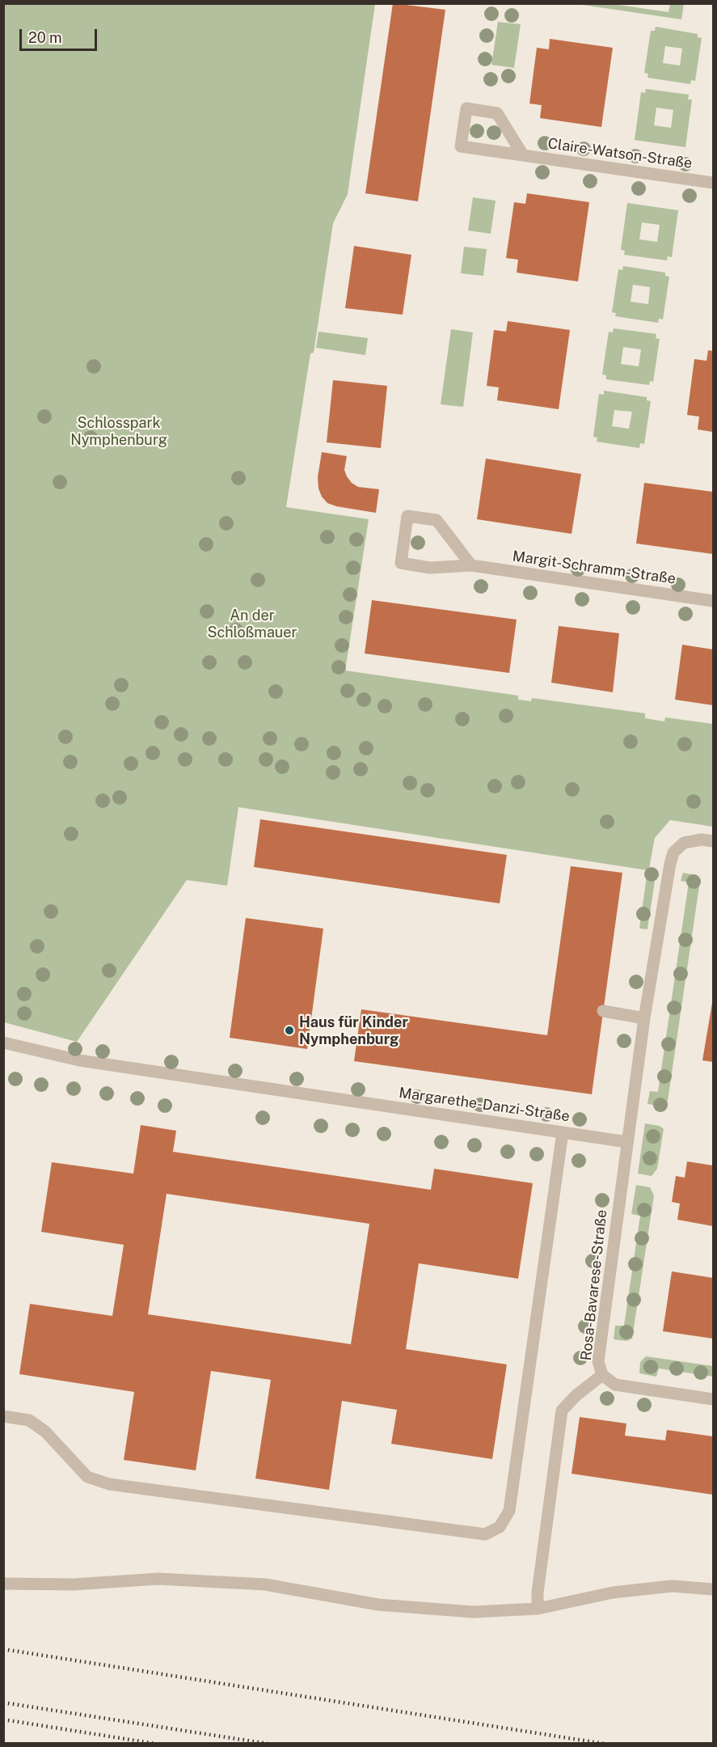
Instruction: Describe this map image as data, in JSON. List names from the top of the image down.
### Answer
{
  "streets": {
    "street": [
      "Claire-Watson-Straße",
      "Margit-Schramm-Straße",
      "Margarethe-Danzi-Straße",
      "Rosa-Bavarese-Straße"
    ]
  },
  "crossings": [
    ["Margarethe-Danzi-Straße", "Rosa-Bavarese-Straße"]
  ],
  "parks": ["Schlosspark Nymphenburg", "An der Schloßmauer"],
  "places": ["Haus für Kinder Nymphenburg"],
  "scale_bar": "20 m"
}
